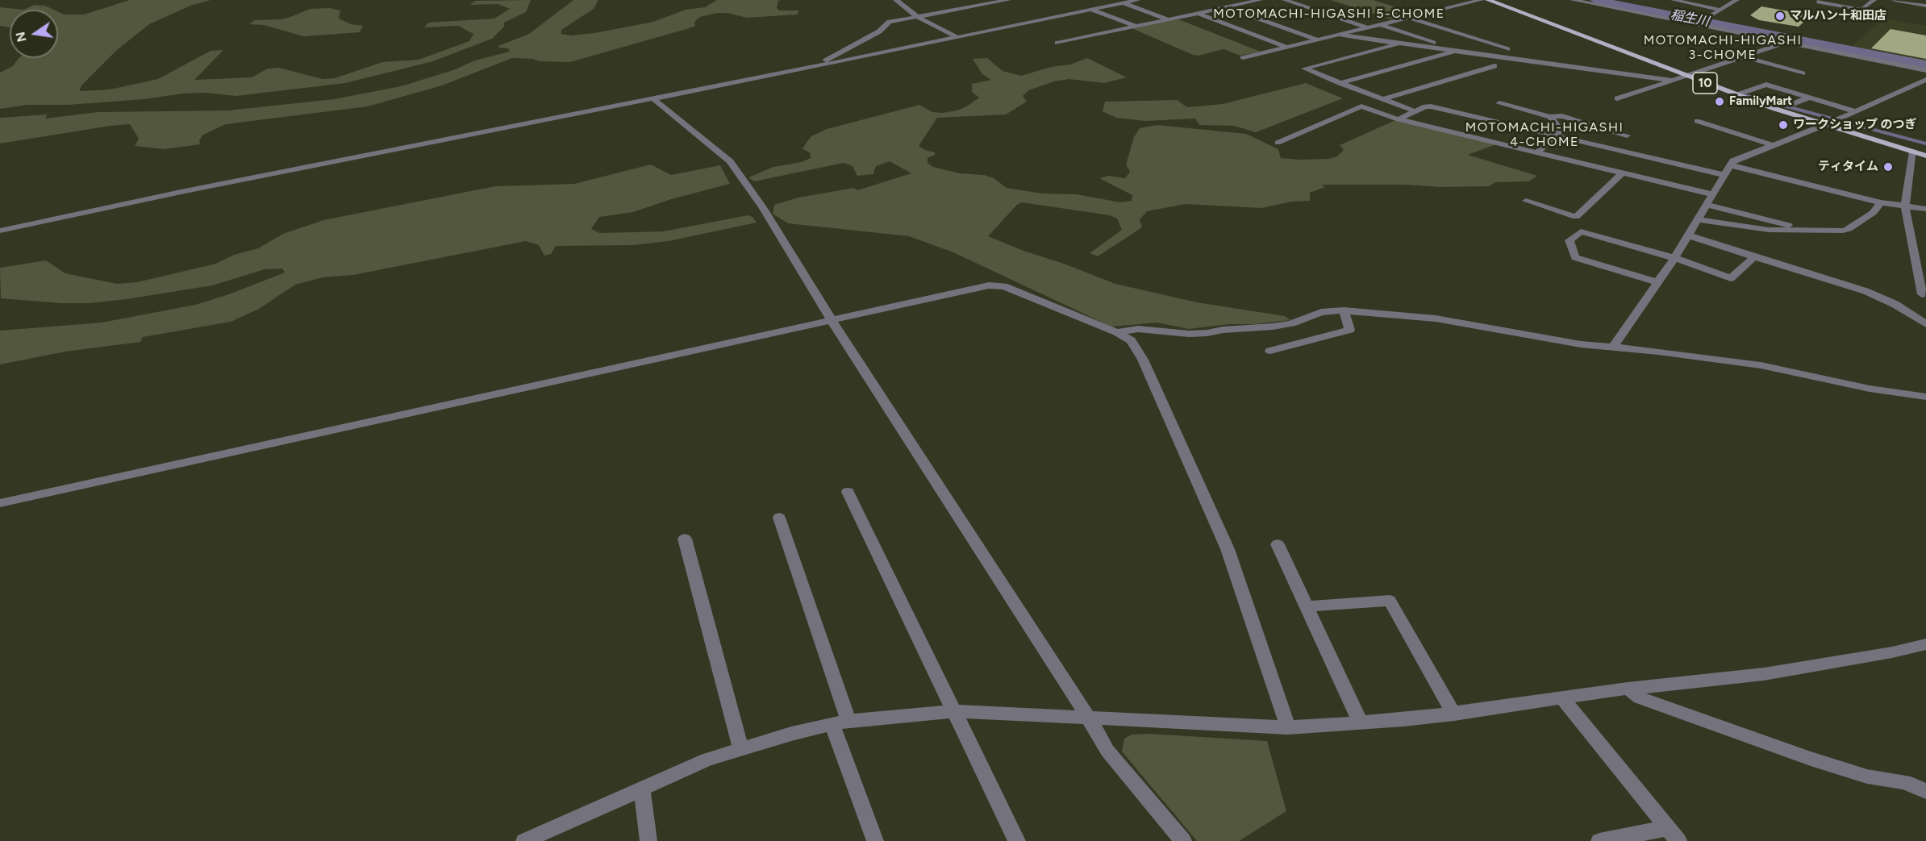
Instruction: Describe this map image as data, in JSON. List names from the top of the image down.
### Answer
{
  "streets": {
    "main road": ["10"]
  },
  "districts": ["MOTOMACHI-HIGASHI 5-CHOME", "MOTOMACHI-HIGASHI 3-CHOME", "MOTOMACHI-HIGASHI 4-CHOME"],
  "water": ["稲生川"],
  "places": [
    "マルハン十和田店",
    "FamilyMart",
    "ワークショップ のつぎ",
    "ティタイム"
  ],
  "north": "left"
}
